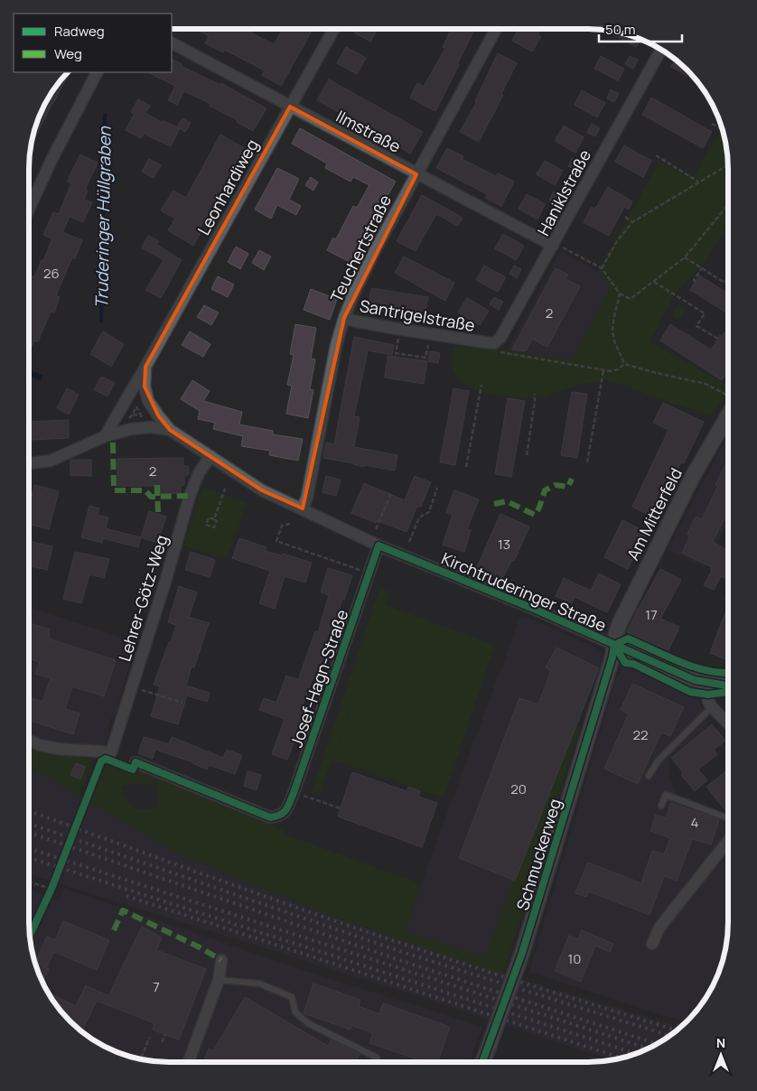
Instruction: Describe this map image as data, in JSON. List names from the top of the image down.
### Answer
{
  "streets": {
    "street": [
      "Ilmstraße",
      "Leonhardiweg",
      "Haniklstraße",
      "Teuchertstraße",
      "Santrigelstraße",
      "Am Mitterfeld",
      "Kirchtruderinger Straße",
      "Lehrer-Götz-Weg",
      "Josef-Hagn-Straße",
      "Schmuckerweg"
    ]
  },
  "crossings": [
    ["Ilmstraße", "Leonhardiweg"],
    ["Ilmstraße", "Haniklstraße"],
    ["Ilmstraße", "Teuchertstraße"],
    ["Leonhardiweg", "Kirchtruderinger Straße"],
    ["Haniklstraße", "Santrigelstraße"],
    ["Teuchertstraße", "Santrigelstraße"],
    ["Teuchertstraße", "Kirchtruderinger Straße"],
    ["Am Mitterfeld", "Kirchtruderinger Straße"],
    ["Am Mitterfeld", "Schmuckerweg"],
    ["Kirchtruderinger Straße", "Lehrer-Götz-Weg"],
    ["Kirchtruderinger Straße", "Josef-Hagn-Straße"],
    ["Kirchtruderinger Straße", "Schmuckerweg"]
  ],
  "water": ["Truderinger Hüllgraben"],
  "house_numbers": [
    "26",
    "2",
    "2",
    "13",
    "17",
    "22",
    "20",
    "4",
    "10",
    "7"
  ],
  "legend": ["Radweg", "Weg"],
  "scale_bar": "50 m",
  "north": "top"
}
